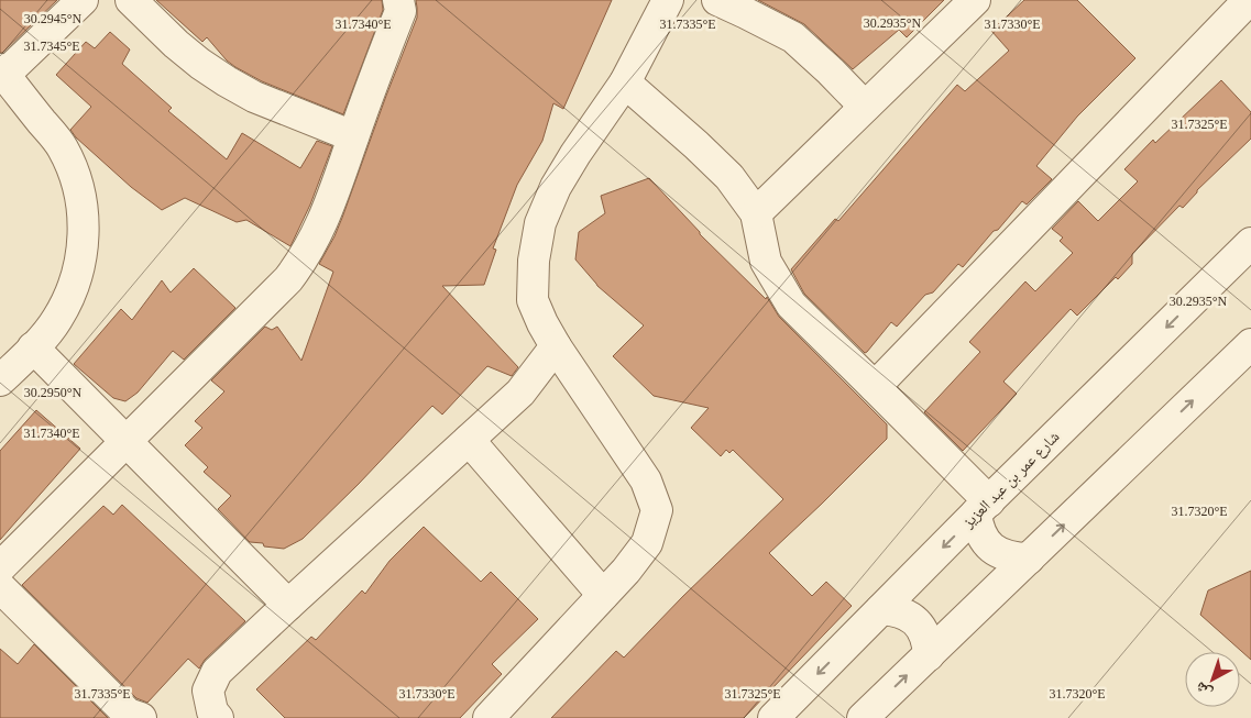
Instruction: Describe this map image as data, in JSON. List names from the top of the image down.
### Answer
{
  "streets": {
    "street": ["شارع عمر بن عبد العزيز"]
  },
  "north": "bottom left",
  "coordinates": [
    "30.2945°N",
    "30.2935°N",
    "31.7340°E",
    "31.7335°E",
    "31.7330°E",
    "31.7345°E",
    "31.7325°E",
    "30.2950°N",
    "31.7320°E"
  ]
}
